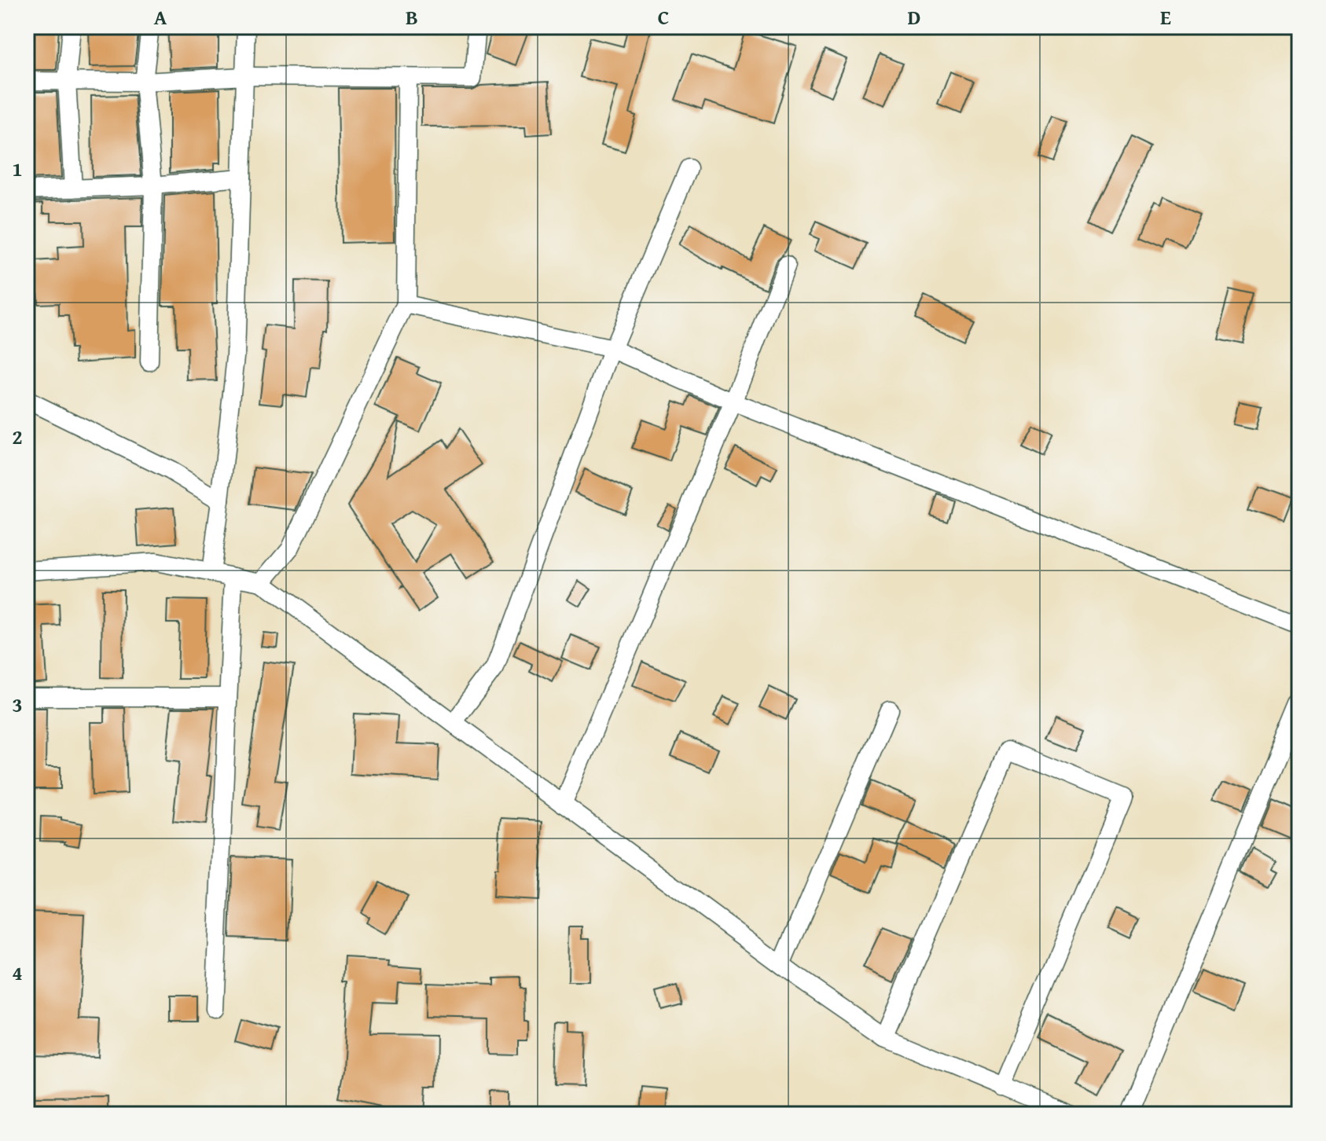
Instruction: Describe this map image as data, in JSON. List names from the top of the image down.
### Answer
{
  "grid": {
    "columns": [
      "A",
      "B",
      "C",
      "D",
      "E"
    ],
    "rows": [
      "1",
      "2",
      "3",
      "4"
    ]
  }
}
